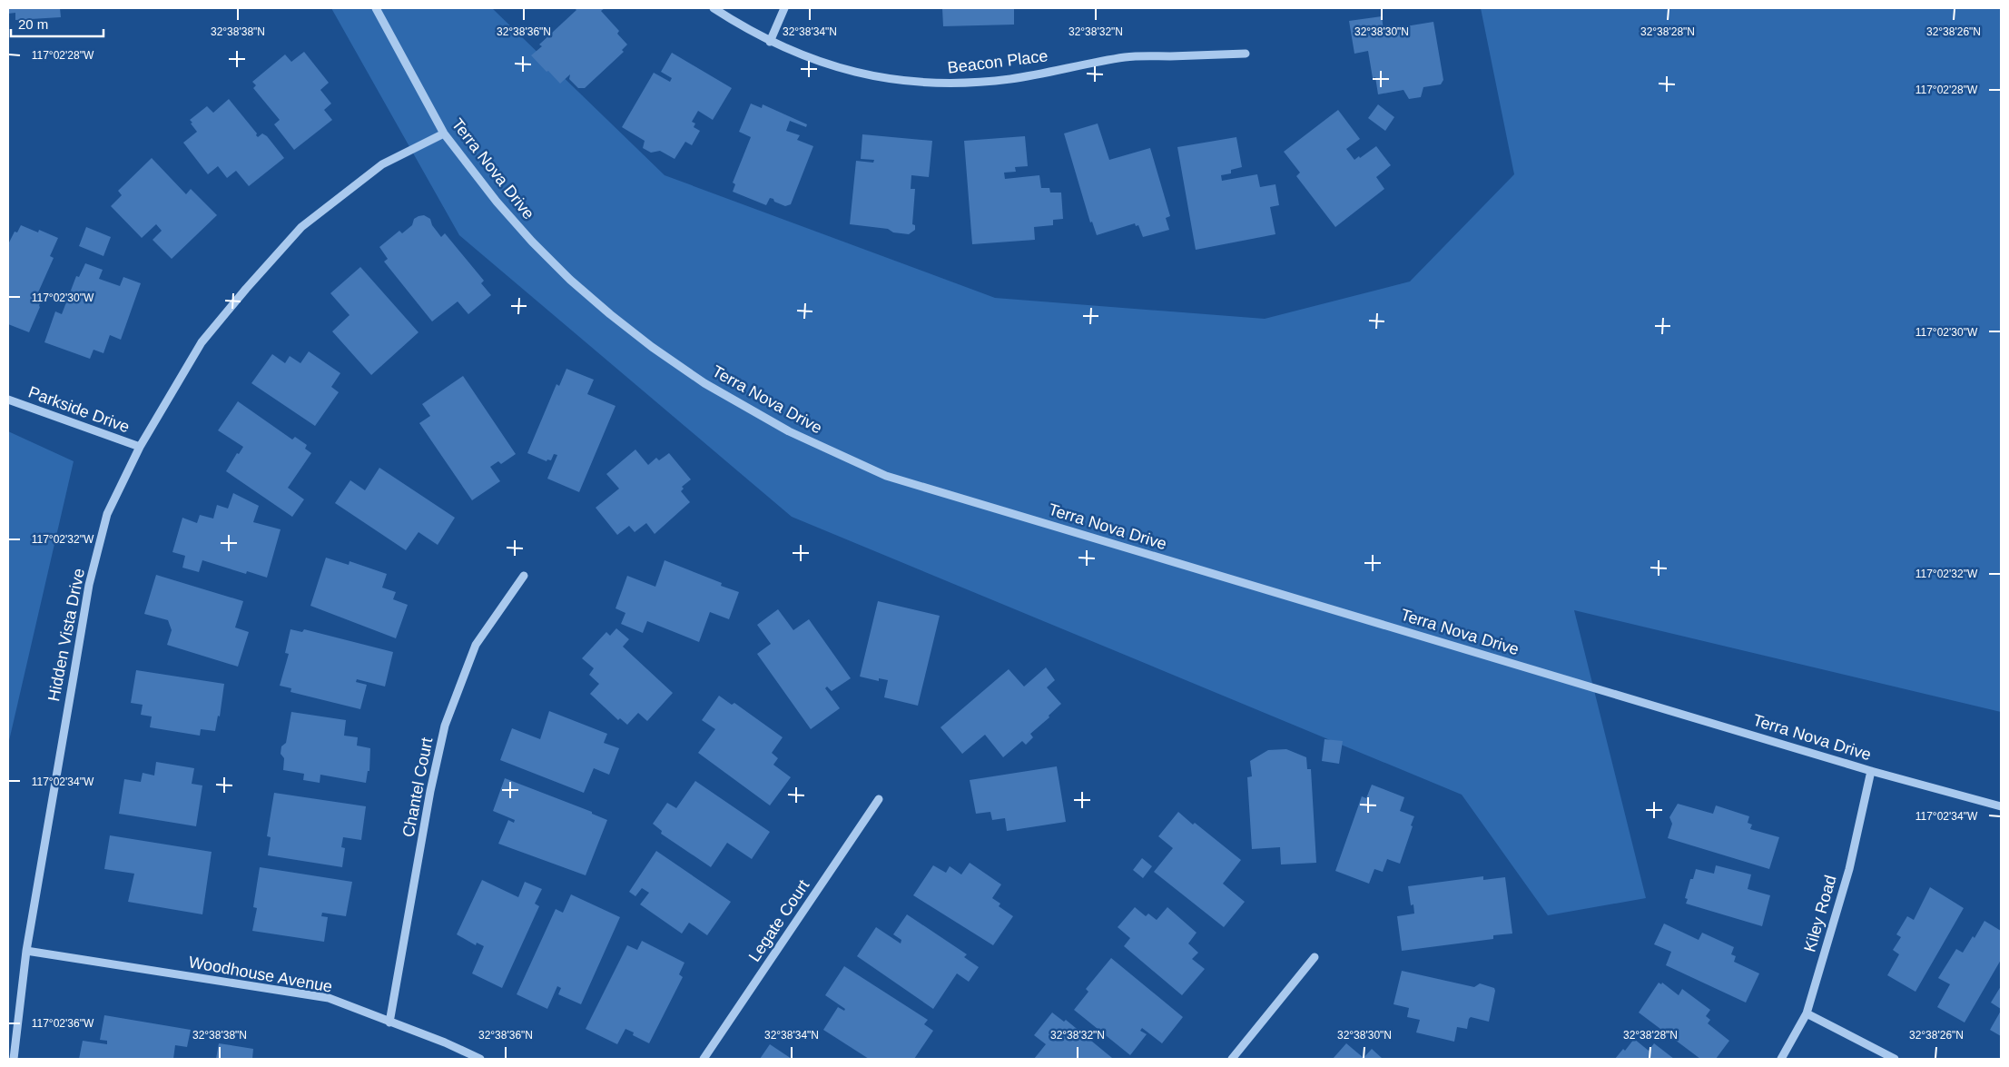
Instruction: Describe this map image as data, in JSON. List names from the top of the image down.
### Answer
{
  "streets": {
    "street": [
      "Beacon Place",
      "Terra Nova Drive",
      "Parkside Drive",
      "Hidden Vista Drive",
      "Chantel Court",
      "Kiley Road",
      "Legate Court",
      "Woodhouse Avenue"
    ]
  },
  "crossings": [
    ["Terra Nova Drive", "Hidden Vista Drive"],
    ["Terra Nova Drive", "Kiley Road"],
    ["Parkside Drive", "Hidden Vista Drive"],
    ["Hidden Vista Drive", "Woodhouse Avenue"],
    ["Chantel Court", "Woodhouse Avenue"]
  ],
  "scale_bar": "20 m",
  "coordinates": [
    "32°38'38\"N",
    "32°38'36\"N",
    "32°38'34\"N",
    "32°38'32\"N",
    "32°38'30\"N",
    "32°38'28\"N",
    "32°38'26\"N",
    "117°02'28\"W",
    "117°02'30\"W",
    "117°02'32\"W",
    "117°02'34\"W",
    "117°02'36\"W"
  ]
}
